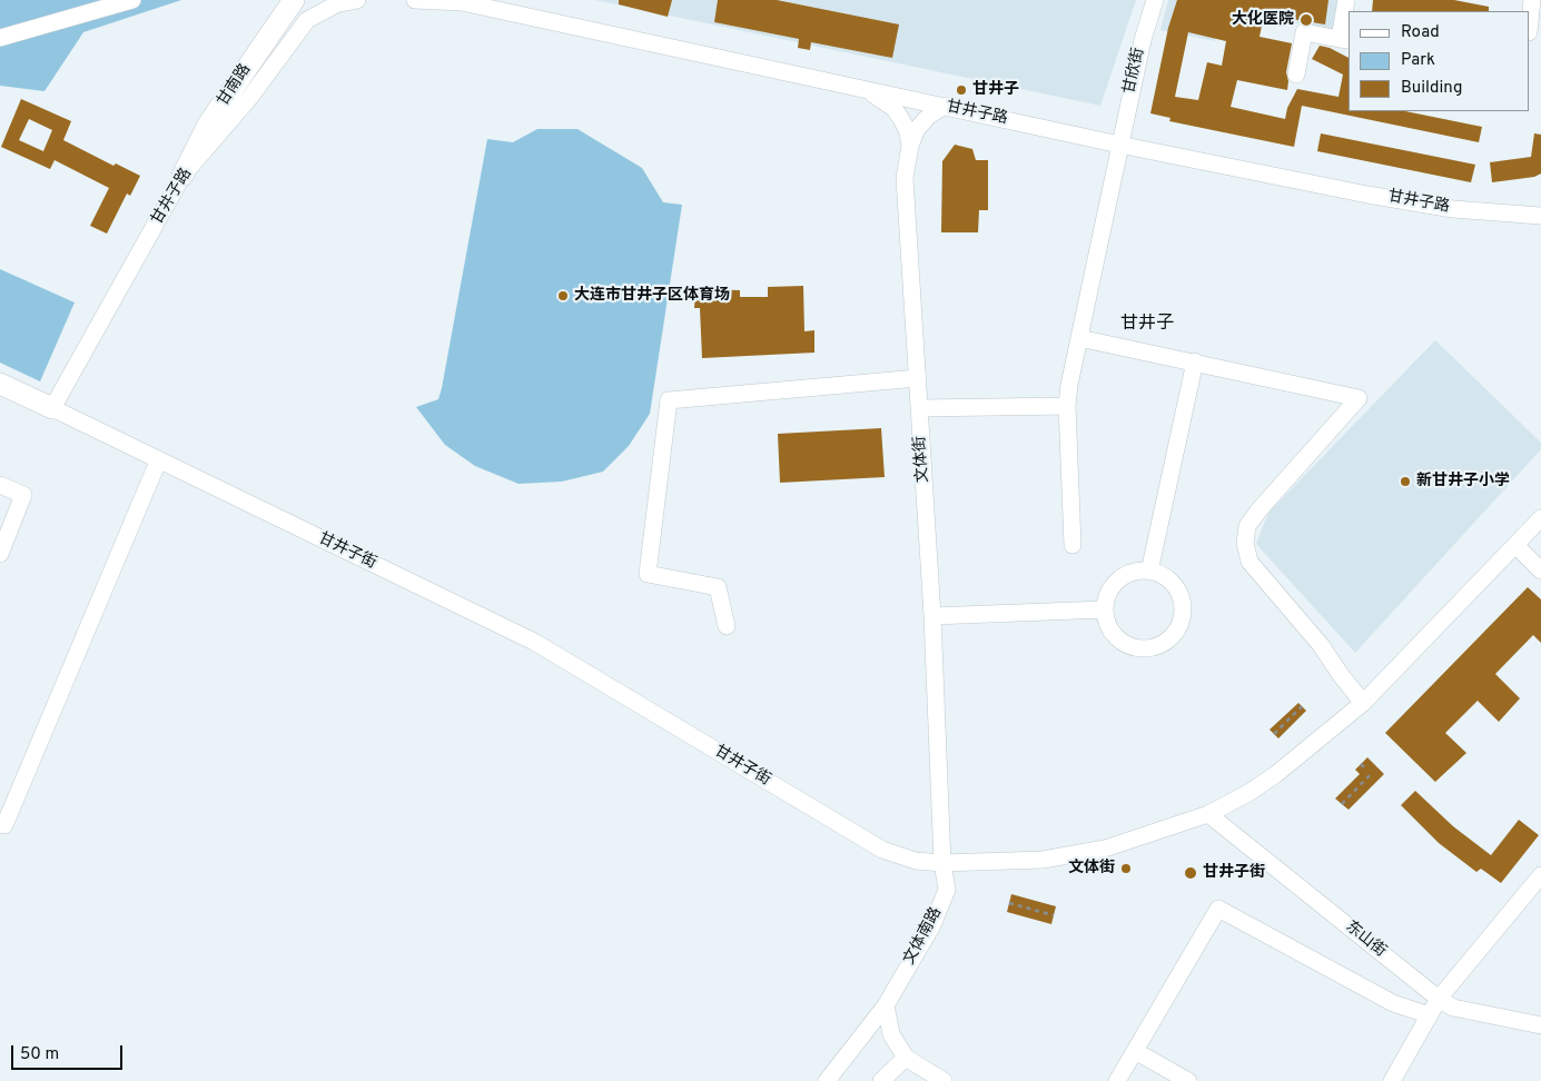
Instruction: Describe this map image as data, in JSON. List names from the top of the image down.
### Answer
{
  "streets": {
    "main road": ["甘南路"],
    "street": [
      "甘欣街",
      "甘井子路",
      "文体街",
      "甘井子街",
      "文体南路",
      "东山街"
    ]
  },
  "crossings": [
    ["甘欣街", "甘井子路"],
    ["甘南路", "甘井子路"],
    ["甘井子路", "文体街"],
    ["甘井子路", "甘井子街"],
    ["文体街", "甘井子街"],
    ["文体街", "文体南路"],
    ["甘井子街", "文体南路"],
    ["甘井子街", "东山街"]
  ],
  "districts": ["甘井子"],
  "places": [
    "大化医院",
    "甘井子",
    "大连市甘井子区体育场",
    "新甘井子小学",
    "文体街",
    "甘井子街"
  ],
  "legend": ["Road", "Park", "Building"],
  "scale_bar": "50 m"
}
